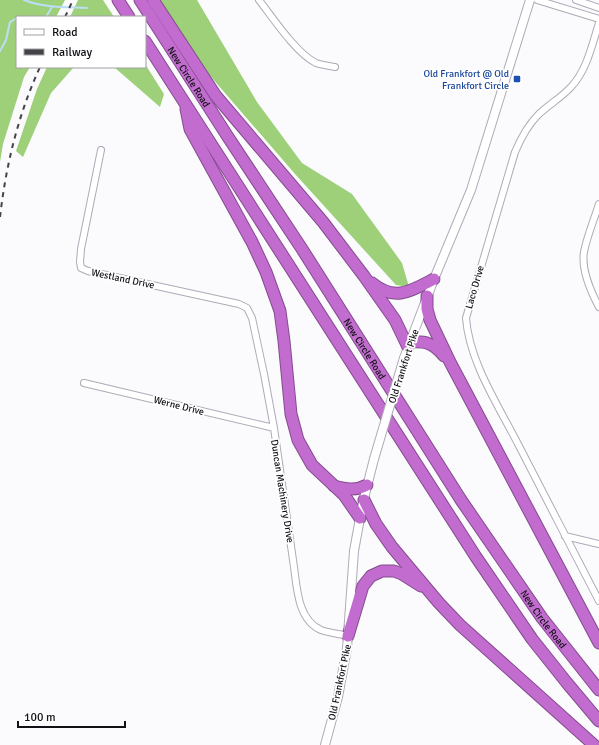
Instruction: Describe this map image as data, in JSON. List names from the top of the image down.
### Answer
{
  "streets": {
    "highway": ["New Circle Road"],
    "main road": ["Old Frankfort Pike"],
    "street": [
      "Westland Drive",
      "Laco Drive",
      "Werne Drive",
      "Duncan Machinery Drive"
    ]
  },
  "crossings": [
    ["Westland Drive", "Duncan Machinery Drive"],
    ["Old Frankfort Pike", "Duncan Machinery Drive"],
    ["Werne Drive", "Duncan Machinery Drive"]
  ],
  "places": {
    "transit": ["Old Frankfort @ Old Frankfort Circle"]
  },
  "legend": ["Road", "Railway"],
  "scale_bar": "100 m"
}
